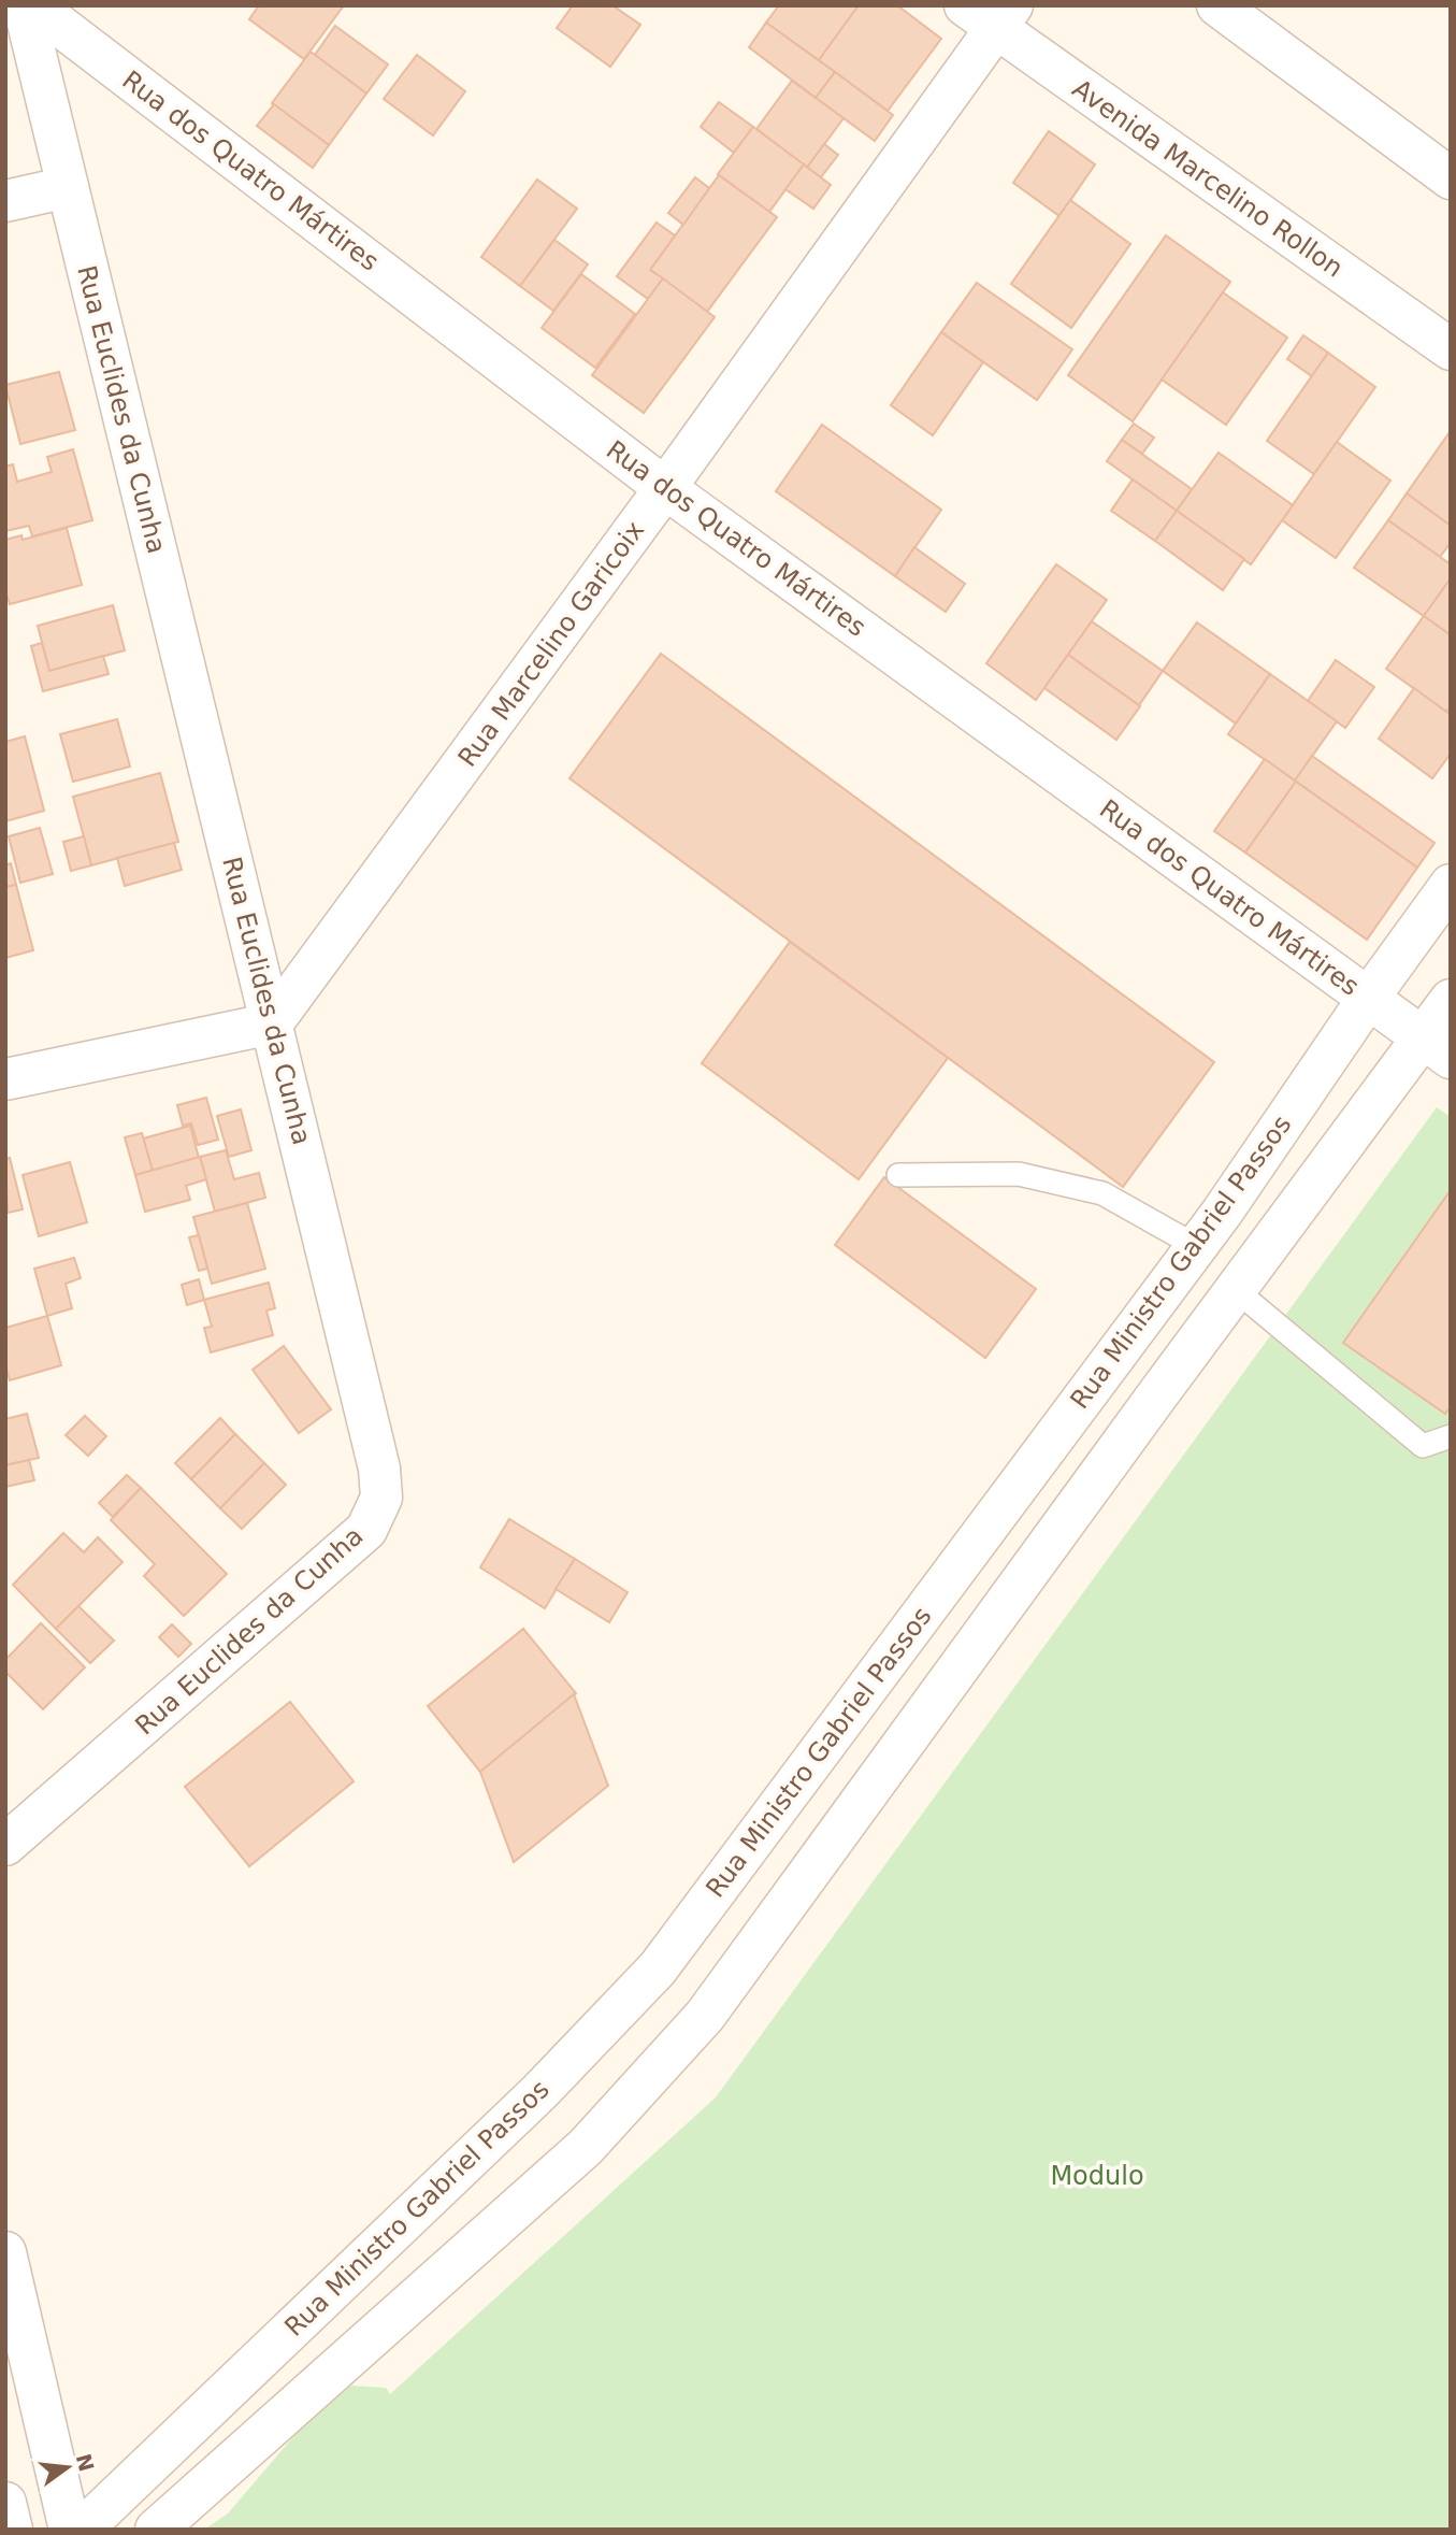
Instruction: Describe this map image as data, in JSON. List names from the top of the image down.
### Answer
{
  "streets": {
    "street": [
      "Rua dos Quatro Mártires",
      "Avenida Marcelino Rollon",
      "Rua Euclides da Cunha",
      "Rua Marcelino Garicoix",
      "Rua Ministro Gabriel Passos"
    ]
  },
  "crossings": [
    ["Rua dos Quatro Mártires", "Rua Marcelino Garicoix"],
    ["Rua dos Quatro Mártires", "Rua Ministro Gabriel Passos"],
    ["Avenida Marcelino Rollon", "Rua Marcelino Garicoix"],
    ["Rua Euclides da Cunha", "Rua Marcelino Garicoix"]
  ],
  "parks": ["Modulo"],
  "north": "right"
}
